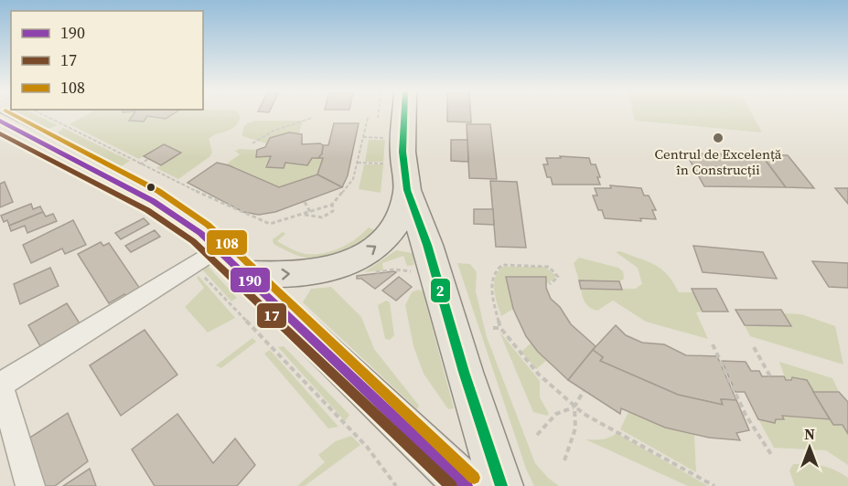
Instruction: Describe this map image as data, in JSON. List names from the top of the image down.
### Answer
{
  "places": ["Centrul de Excelență în Construcții"],
  "lines": [
    "transit line 108",
    "transit line 2",
    "transit line 190",
    "transit line 17"
  ],
  "legend": ["190", "17", "108"],
  "north": "top"
}
